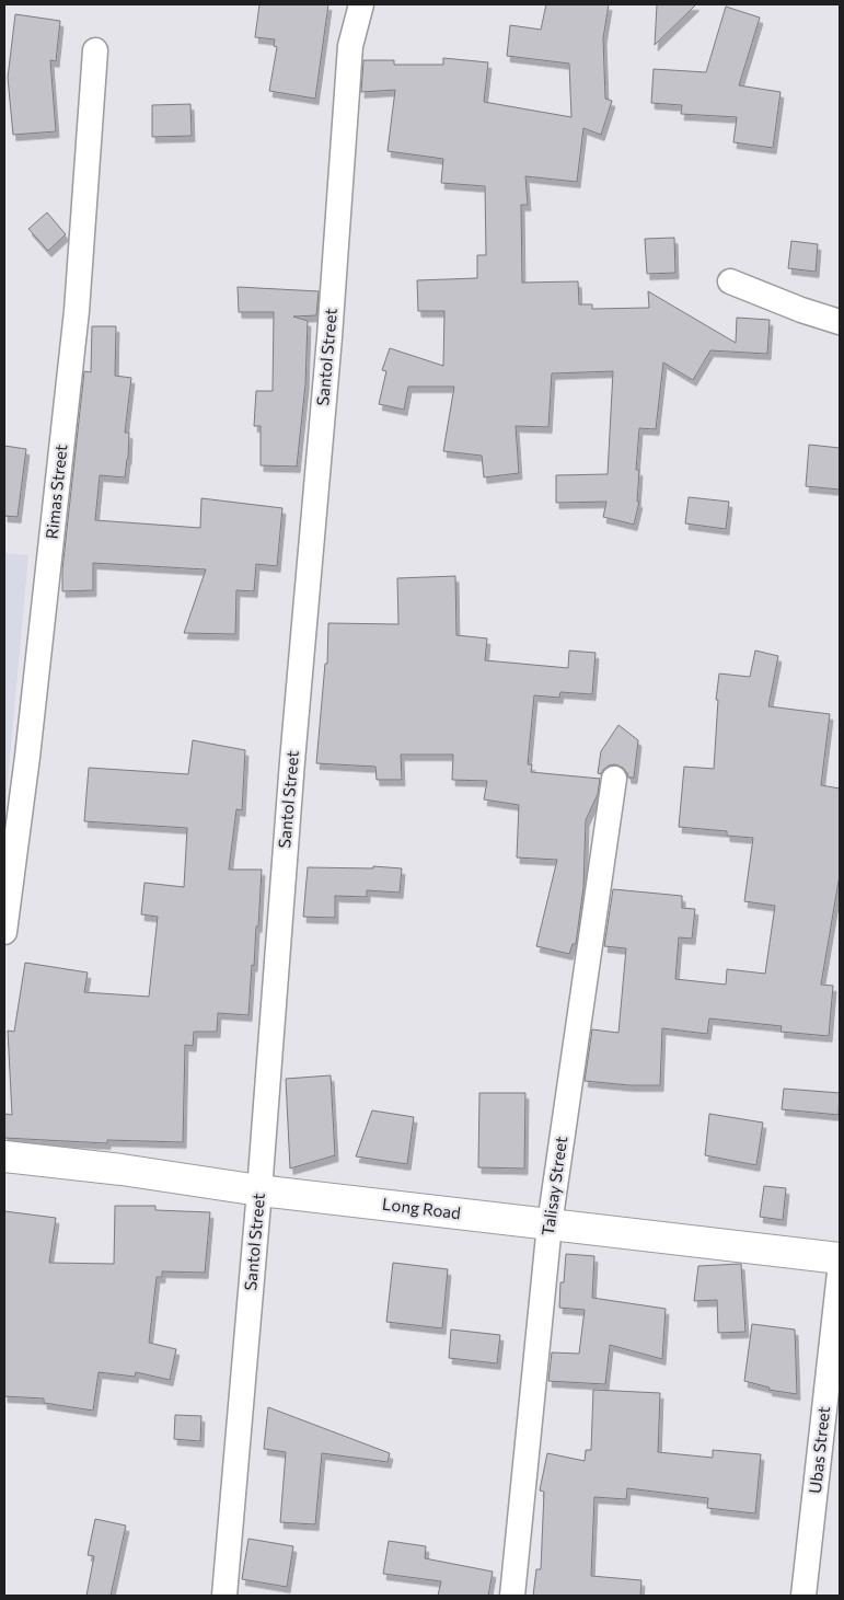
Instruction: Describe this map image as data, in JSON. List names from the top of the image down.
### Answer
{
  "streets": {
    "street": [
      "Santol Street",
      "Rimas Street",
      "Talisay Street",
      "Long Road",
      "Ubas Street"
    ]
  },
  "crossings": [
    ["Santol Street", "Long Road"],
    ["Talisay Street", "Long Road"]
  ]
}
